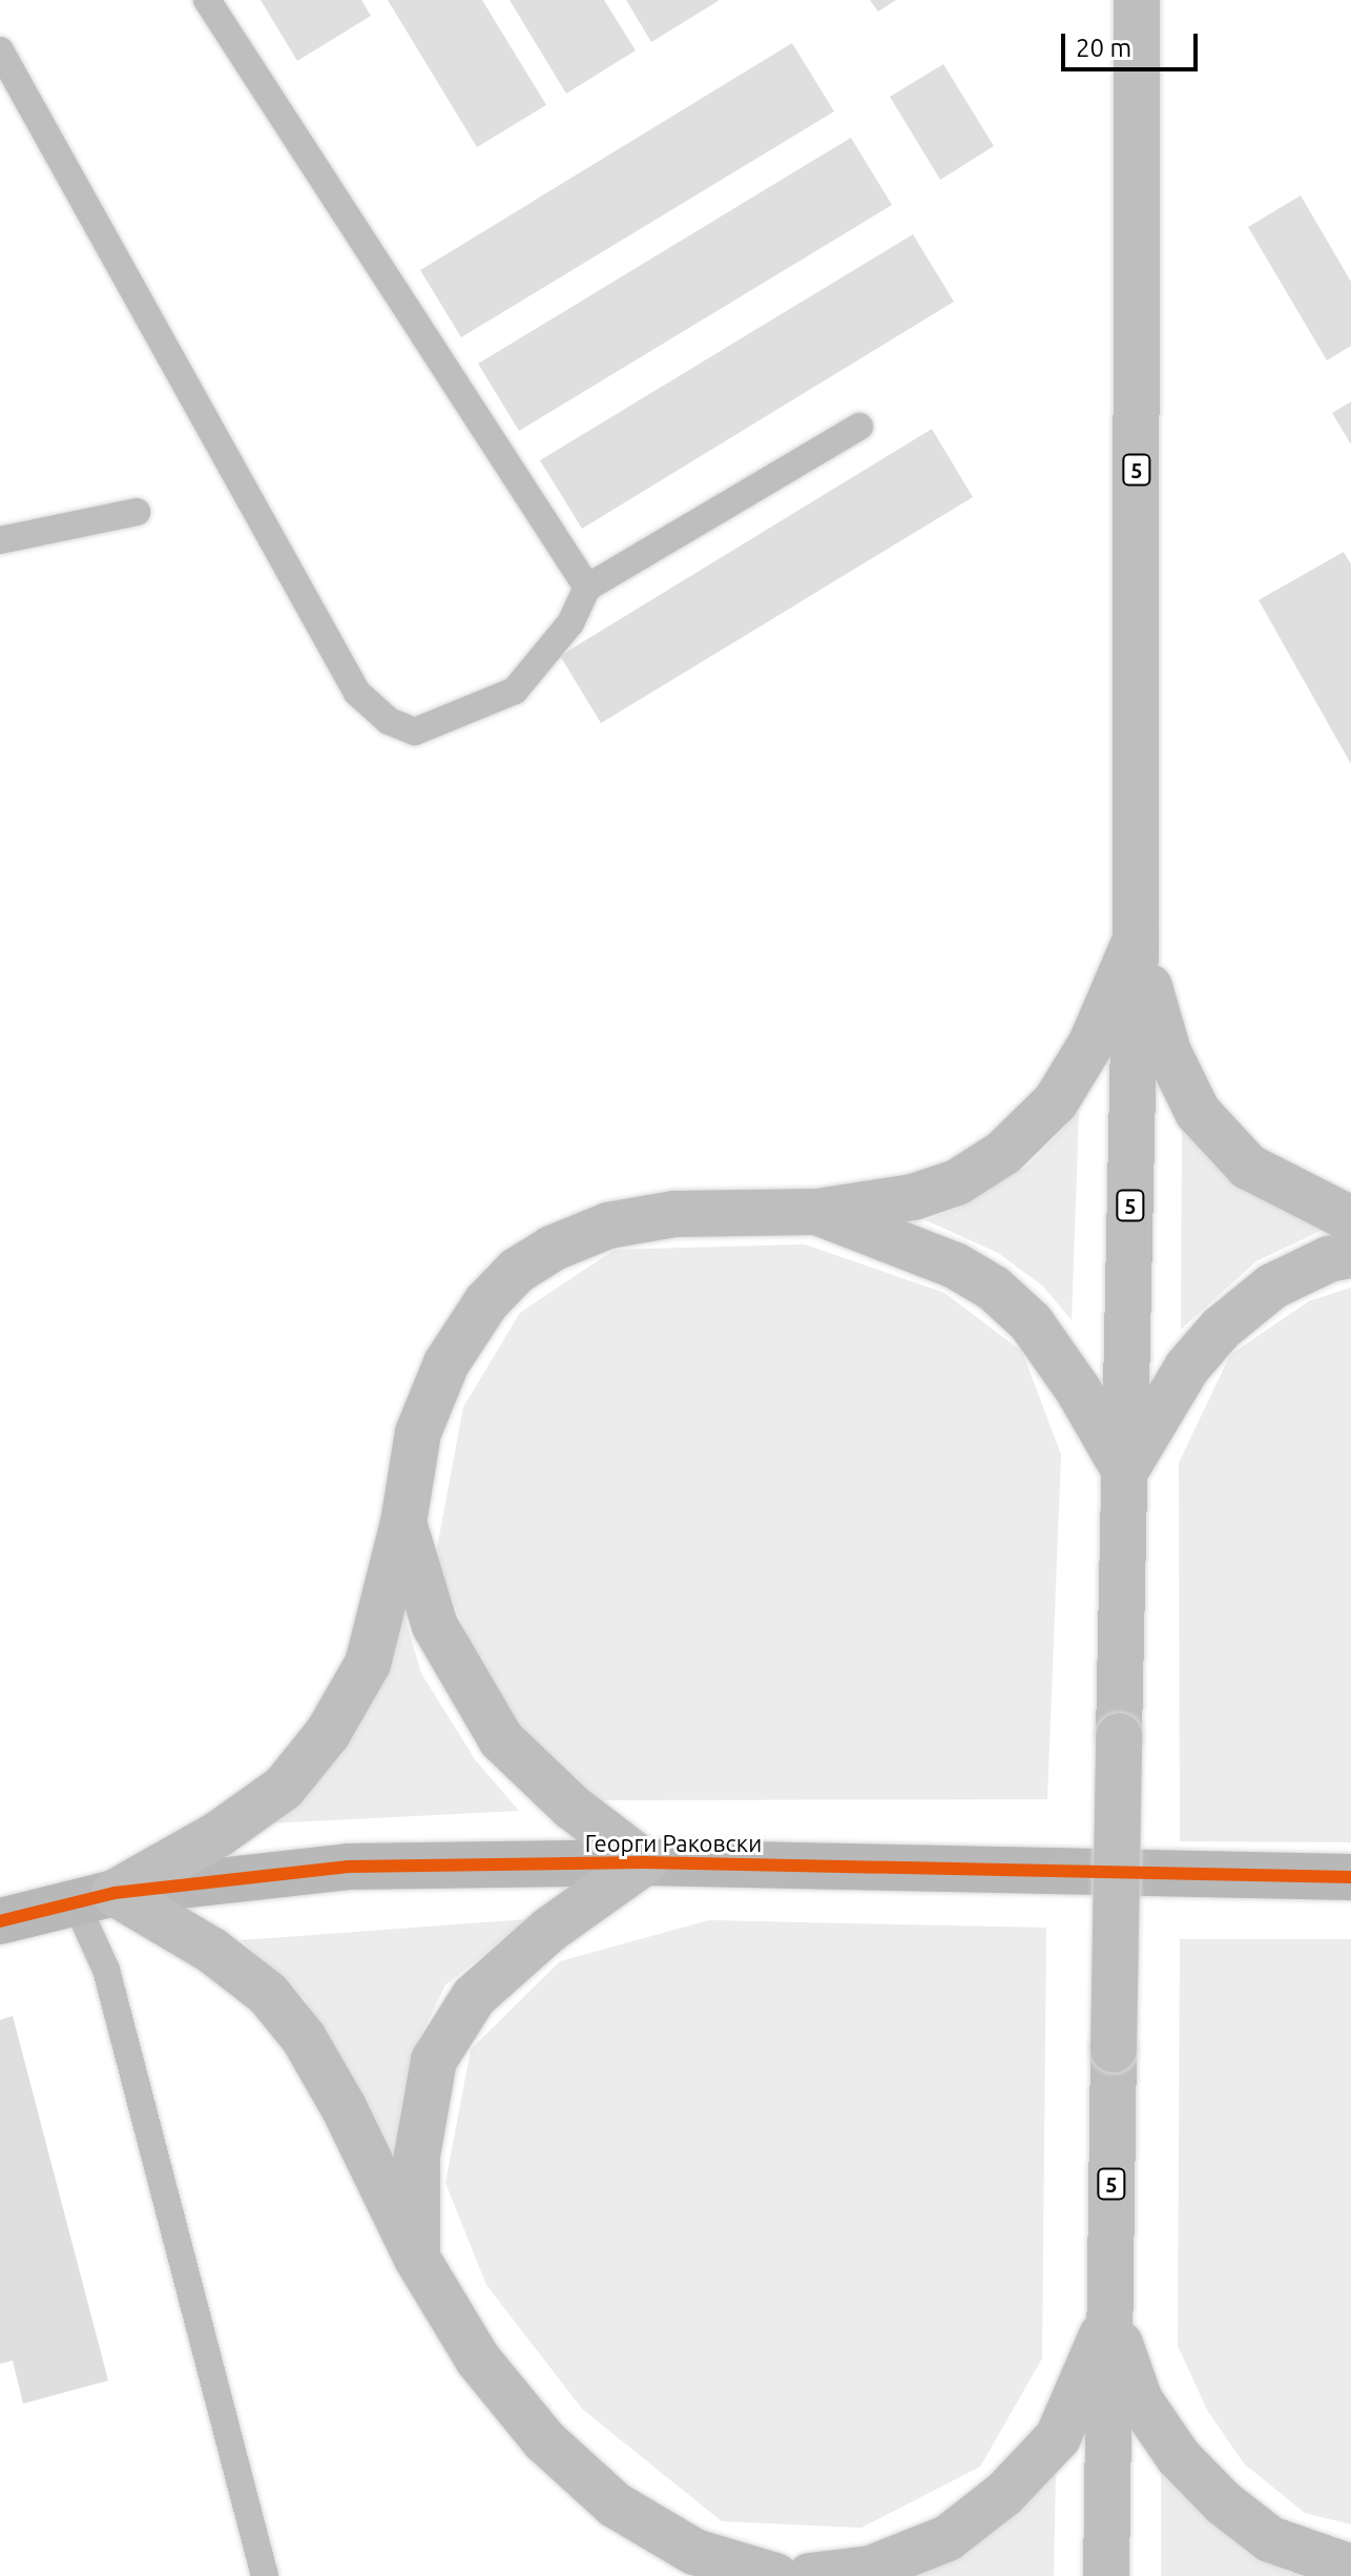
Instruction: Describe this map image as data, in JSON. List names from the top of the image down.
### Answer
{
  "streets": {
    "main road": ["5"],
    "street": ["Георги Раковски"]
  },
  "scale_bar": "20 m"
}
